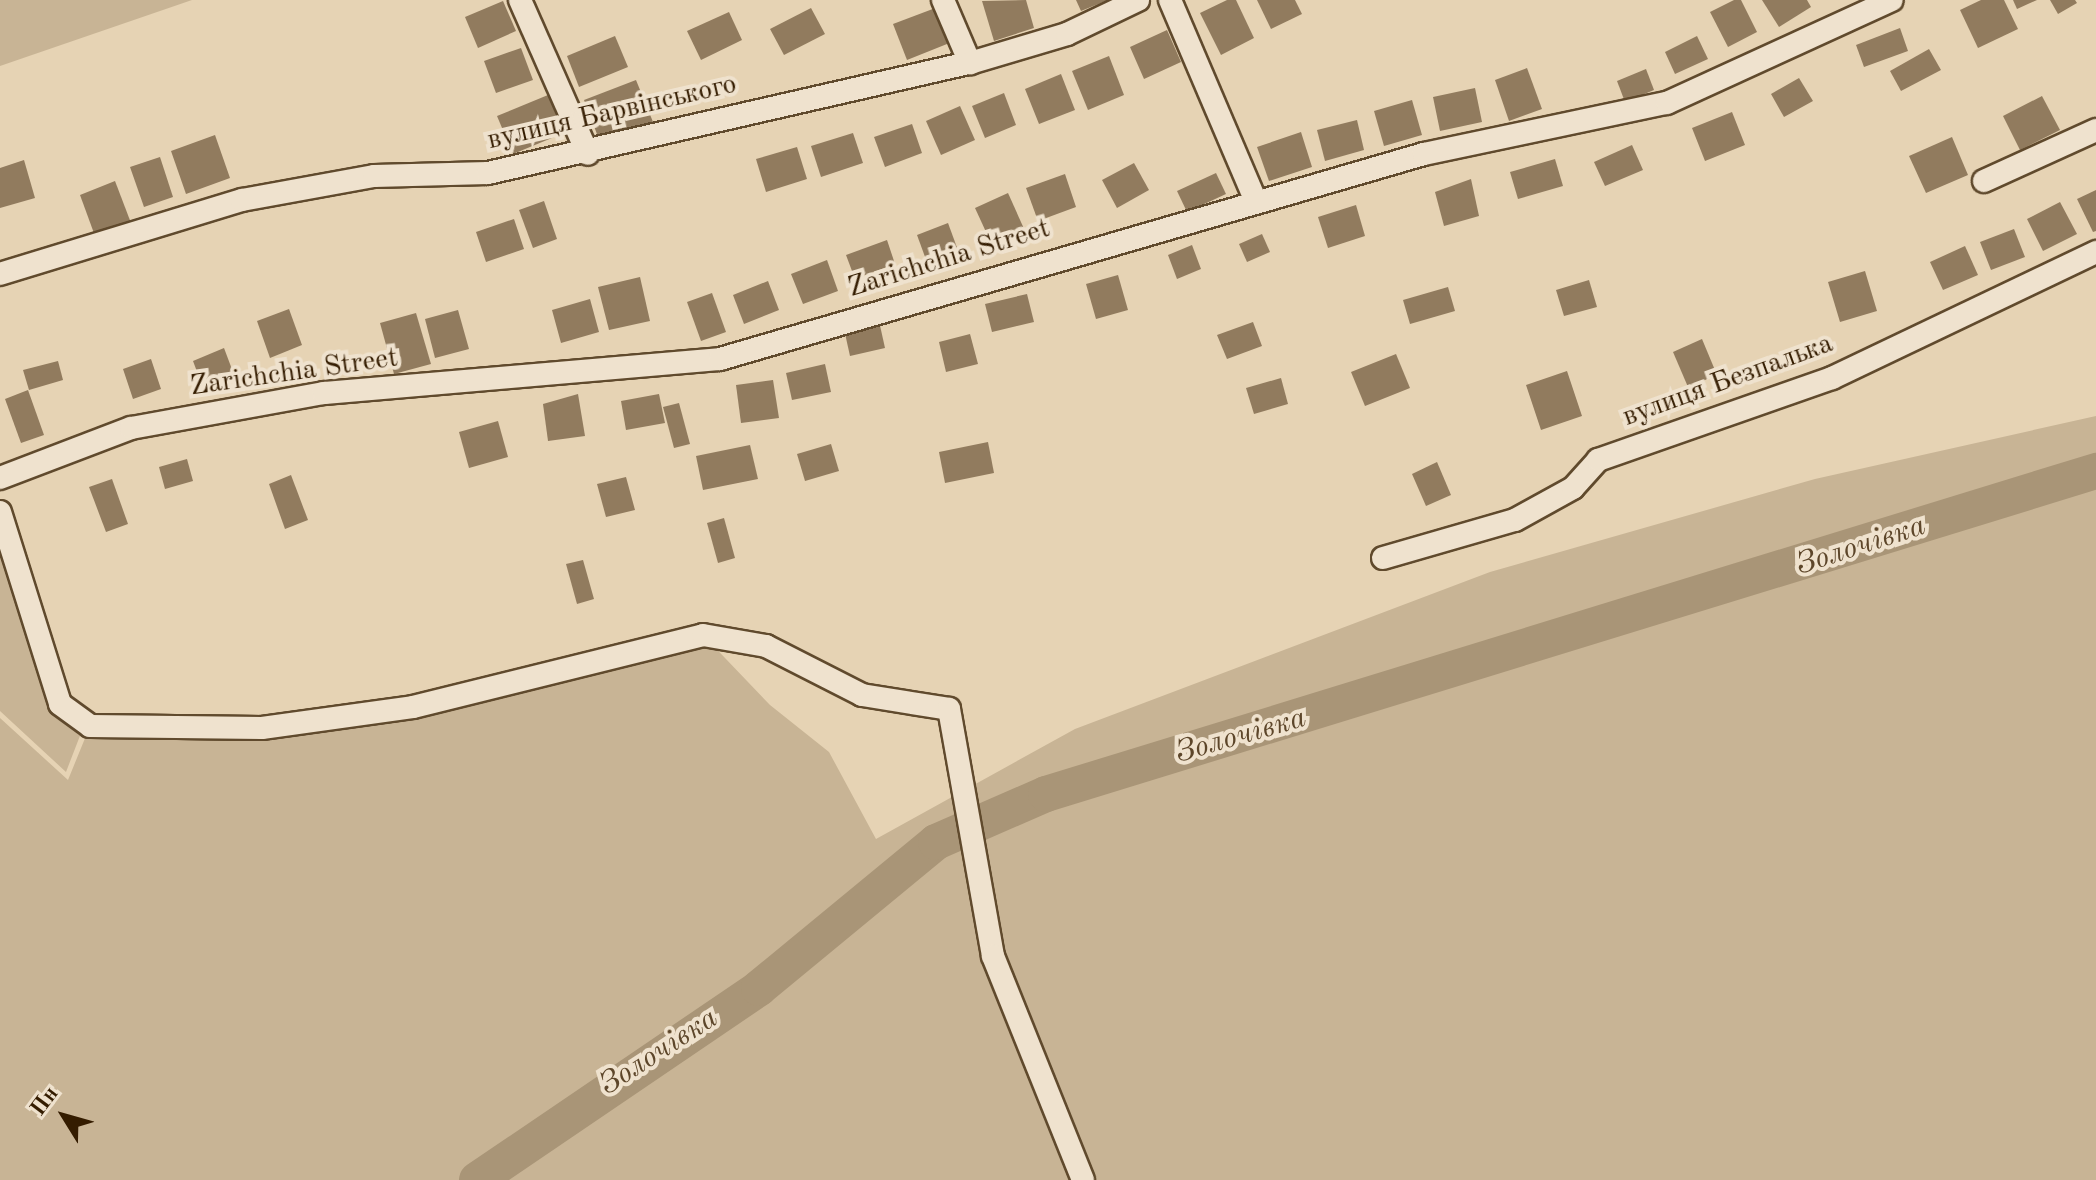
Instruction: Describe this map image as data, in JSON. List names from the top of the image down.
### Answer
{
  "streets": {
    "street": ["вулиця Барвінського", "Zarichchia Street", "вулиця Безпалька"]
  },
  "water": ["Золочівка"],
  "north": "top left"
}
